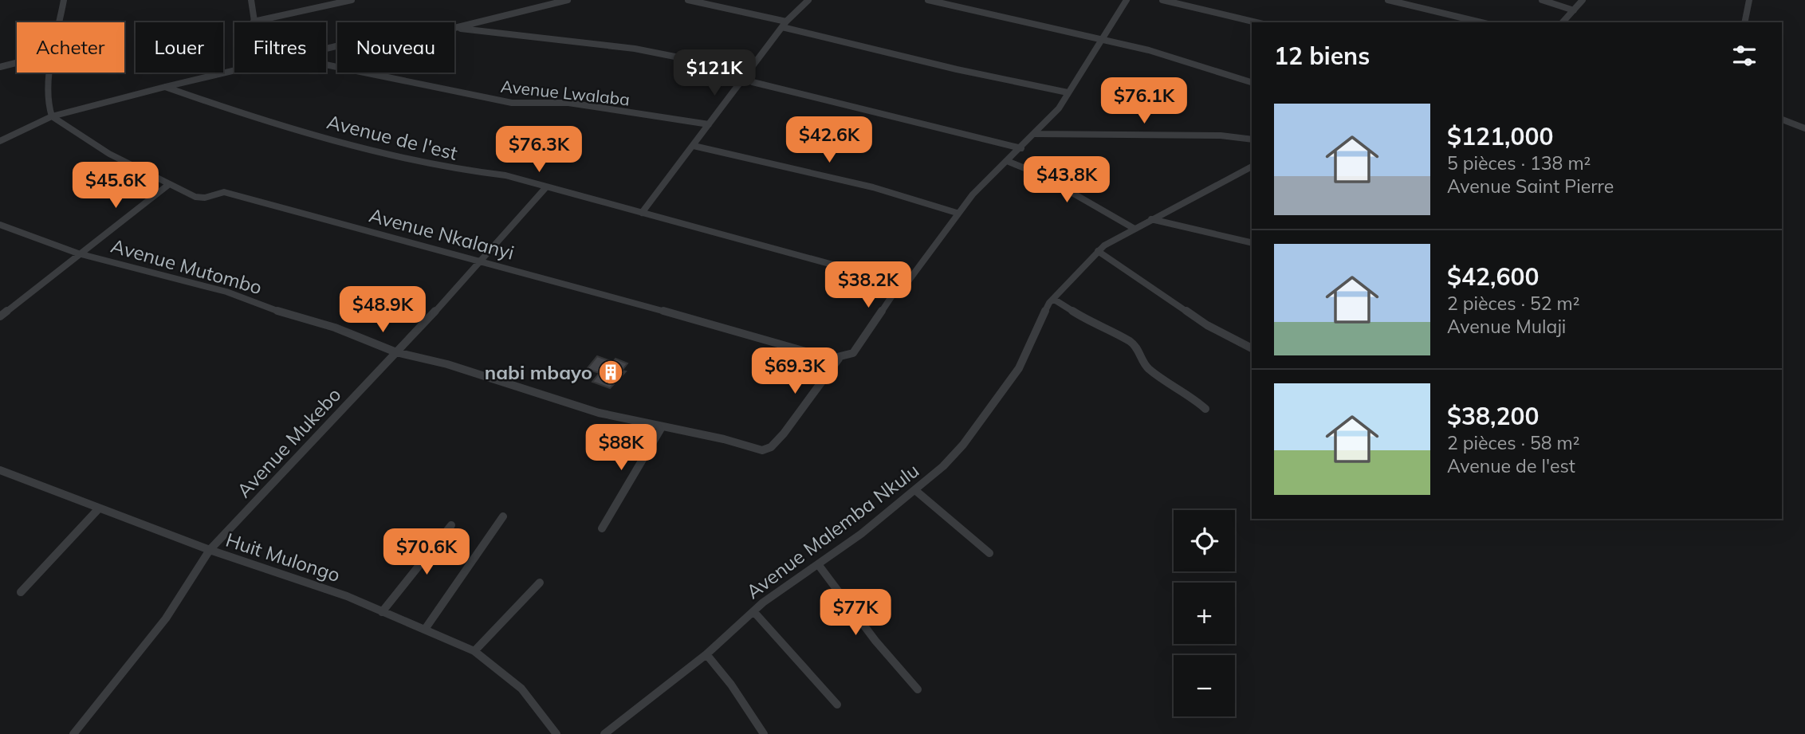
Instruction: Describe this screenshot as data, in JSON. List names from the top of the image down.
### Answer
{
  "streets": {
    "street": [
      "Avenue Lwalaba",
      "Avenue de l'est",
      "Avenue Nkalanyi",
      "Avenue Mutombo",
      "Avenue Mukebo",
      "Avenue Malemba Nkulu",
      "Huit Mulongo"
    ]
  },
  "crossings": [
    ["Avenue de l'est", "Avenue Mukebo"],
    ["Avenue Nkalanyi", "Avenue Mutombo"],
    ["Avenue Nkalanyi", "Avenue Mukebo"],
    ["Avenue Mutombo", "Avenue Mukebo"],
    ["Avenue Mukebo", "Huit Mulongo"]
  ],
  "places": {
    "building": ["nabi mbayo"]
  },
  "page": {
    "chip": [
      "Acheter",
      "Louer",
      "Filtres",
      "Nouveau"
    ],
    "heading": "12 biens",
    "price": [
      "$121K",
      "$76.1K",
      "$42.6K",
      "$76.3K",
      "$43.8K",
      "$45.6K",
      "$38.2K",
      "$48.9K",
      "$69.3K",
      "$88K",
      "$70.6K",
      "$77K"
    ],
    "list": [
      {
        "name": "$121,000",
        "note": "5 pièces · 138 m² · Avenue Saint Pierre"
      },
      {
        "name": "$42,600",
        "note": "2 pièces · 52 m² · Avenue Mulaji"
      },
      {
        "name": "$38,200",
        "note": "2 pièces · 58 m² · Avenue de l'est"
      }
    ],
    "map_buttons": ["+", "−"]
  }
}
